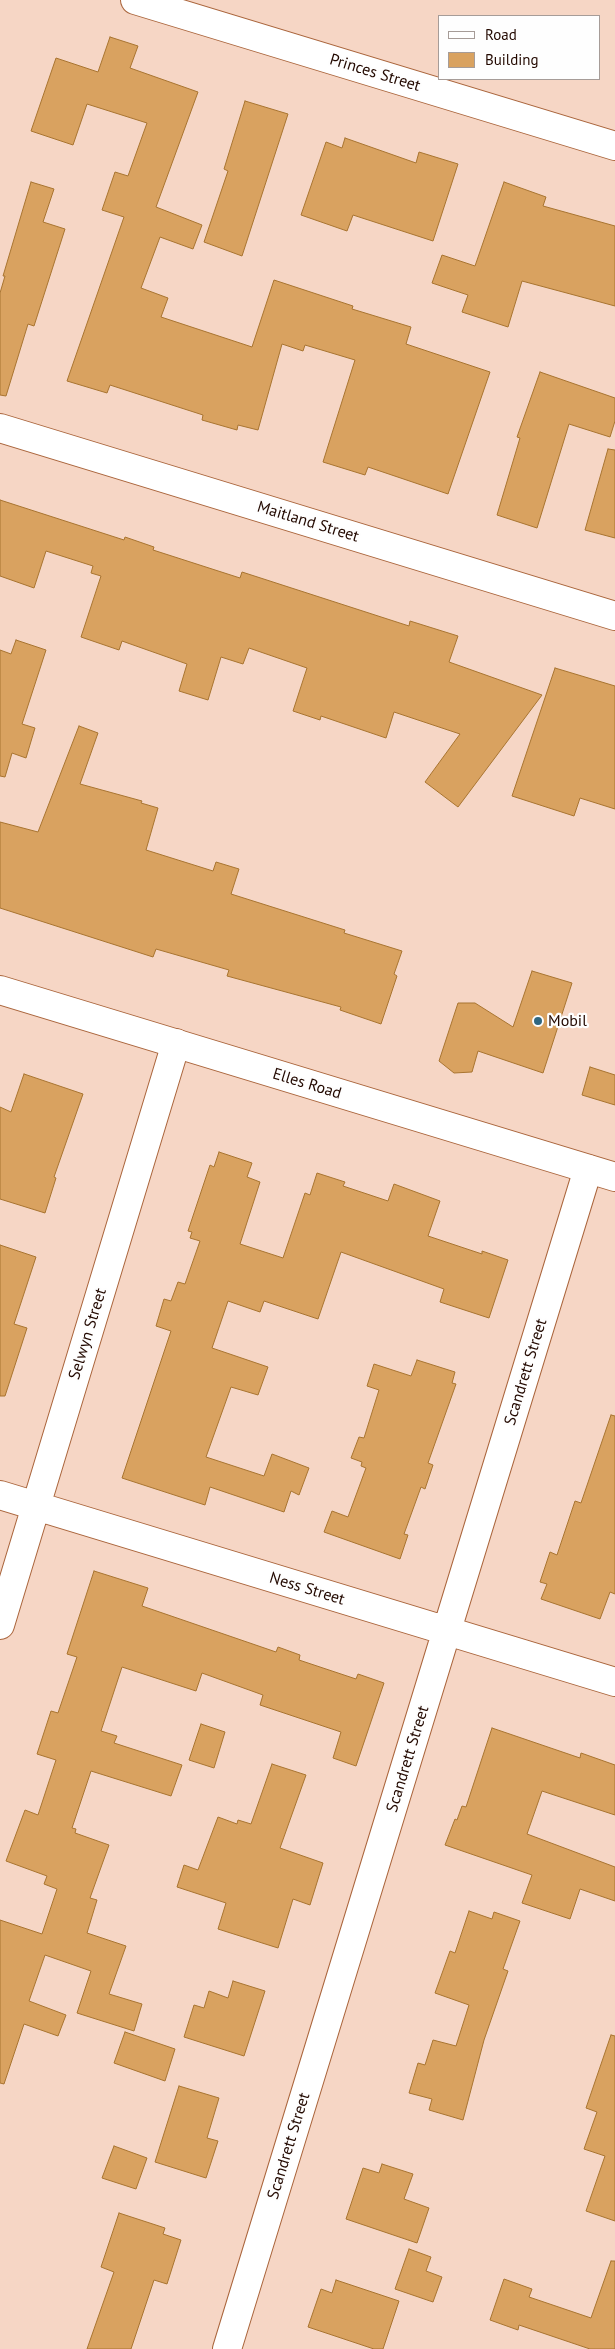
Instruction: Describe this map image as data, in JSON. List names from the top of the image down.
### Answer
{
  "streets": {
    "street": [
      "Princes Street",
      "Maitland Street",
      "Elles Road",
      "Selwyn Street",
      "Scandrett Street",
      "Ness Street"
    ]
  },
  "crossings": [
    ["Elles Road", "Selwyn Street"],
    ["Elles Road", "Scandrett Street"],
    ["Selwyn Street", "Ness Street"],
    ["Scandrett Street", "Ness Street"]
  ],
  "places": ["Mobil"],
  "legend": ["Road", "Building"]
}
